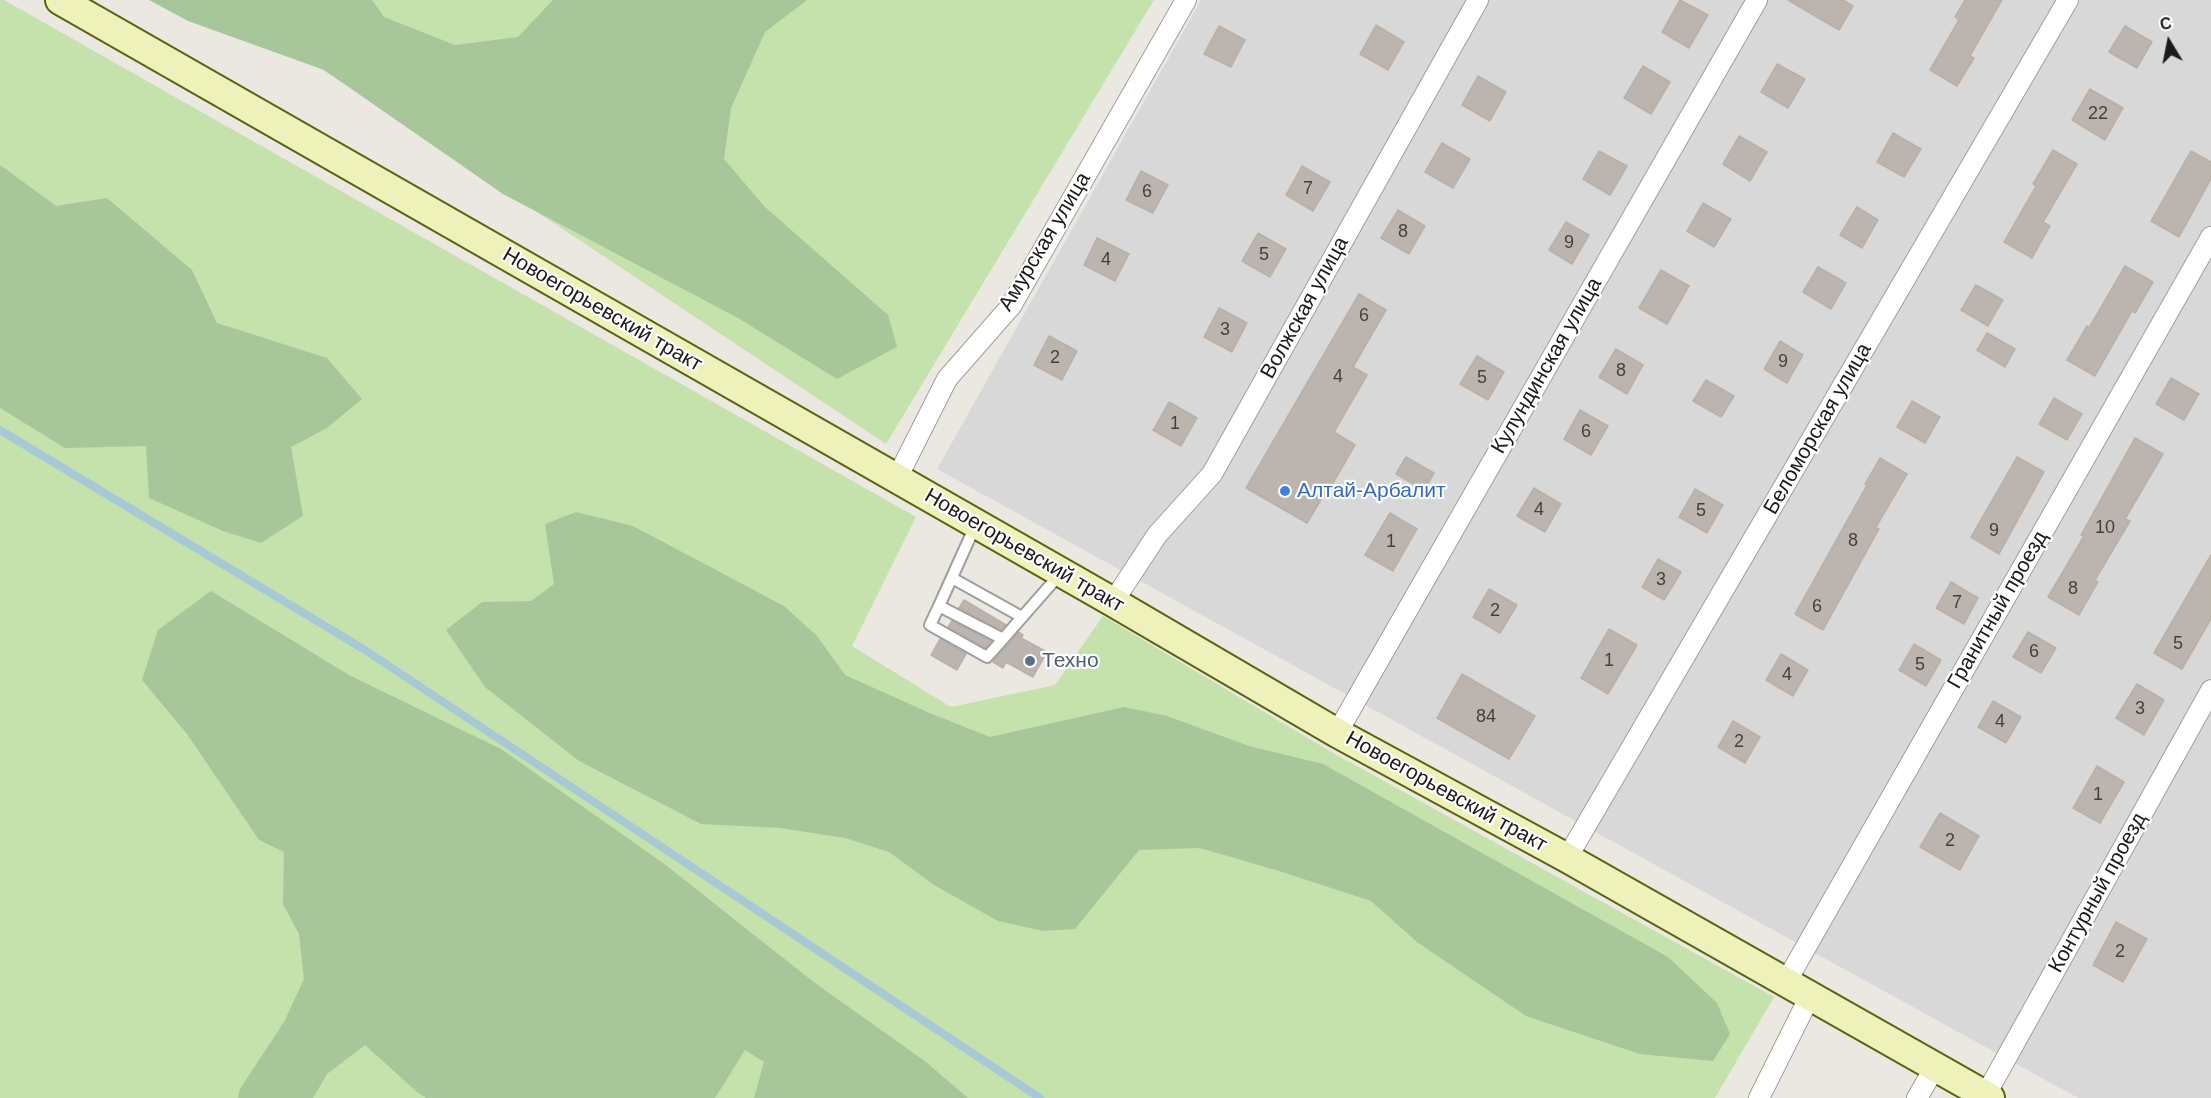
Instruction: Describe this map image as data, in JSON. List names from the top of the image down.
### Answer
{
  "streets": {
    "main road": ["Новоегорьевский тракт"],
    "street": [
      "Амурская улица",
      "Волжская улица",
      "Кулундинская улица",
      "Беломорская улица",
      "Гранитный проезд",
      "Контурный проезд"
    ]
  },
  "crossings": [
    ["Амурская улица", "Новоегорьевский тракт"],
    ["Волжская улица", "Новоегорьевский тракт"],
    ["Новоегорьевский тракт", "Кулундинская улица"],
    ["Новоегорьевский тракт", "Беломорская улица"],
    ["Новоегорьевский тракт", "Гранитный проезд"],
    ["Новоегорьевский тракт", "Контурный проезд"]
  ],
  "places": ["Алтай-Арбалит", "Техно"],
  "house_numbers": [
    "22",
    "7",
    "6",
    "8",
    "9",
    "5",
    "4",
    "6",
    "3",
    "2",
    "9",
    "8",
    "4",
    "5",
    "1",
    "6",
    "4",
    "5",
    "10",
    "9",
    "8",
    "1",
    "3",
    "8",
    "7",
    "6",
    "2",
    "5",
    "6",
    "1",
    "5",
    "4",
    "3",
    "84",
    "4",
    "2",
    "1",
    "2",
    "2"
  ],
  "north": "top"
}
